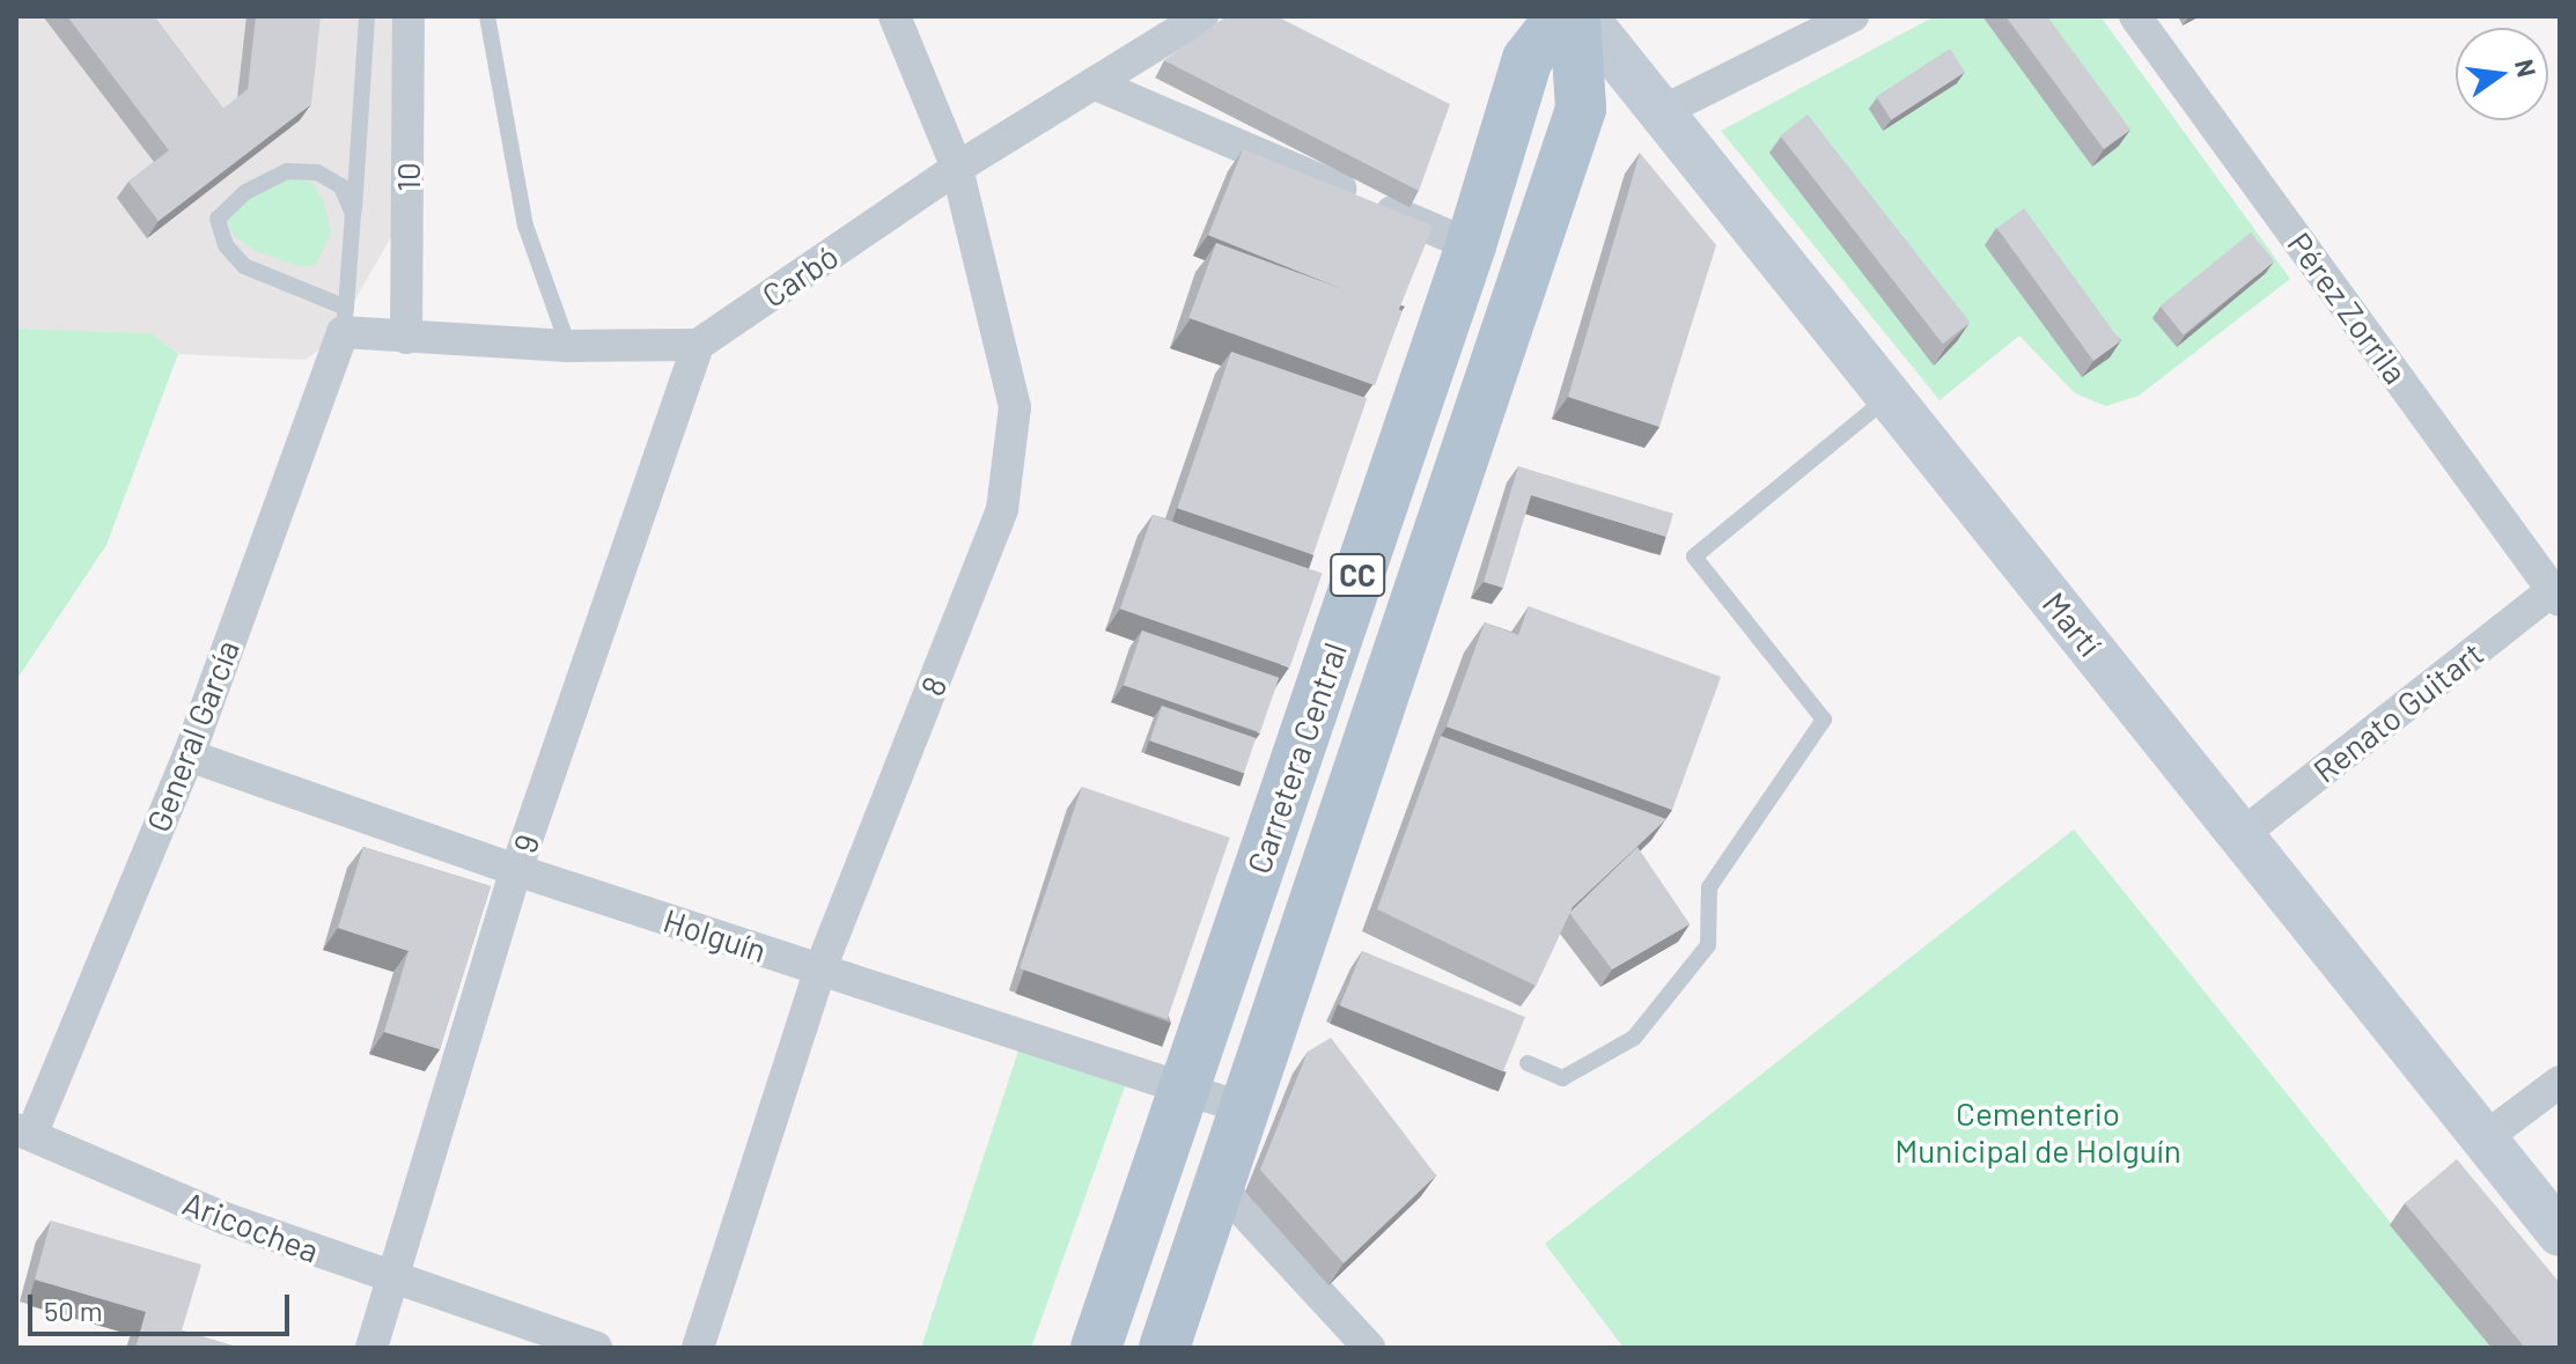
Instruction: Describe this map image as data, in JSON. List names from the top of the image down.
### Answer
{
  "streets": {
    "main road": ["CC", "Martí", "Carretera Central"],
    "street": [
      "10",
      "Carbó",
      "Pérez Zorrila",
      "8",
      "Renato Guitart",
      "General García",
      "9",
      "Holguín",
      "Aricochea"
    ]
  },
  "crossings": [
    ["Carbó", "8"],
    ["Carbó", "9"],
    ["Pérez Zorrila", "Renato Guitart"],
    ["Martí", "Renato Guitart"],
    ["Martí", "Carretera Central"],
    ["8", "Holguín"],
    ["General García", "Holguín"],
    ["General García", "Aricochea"],
    ["Carretera Central", "Holguín"],
    ["9", "Holguín"],
    ["9", "Aricochea"]
  ],
  "parks": ["Cementerio Municipal de Holguín"],
  "scale_bar": "50 m",
  "north": "right"
}
